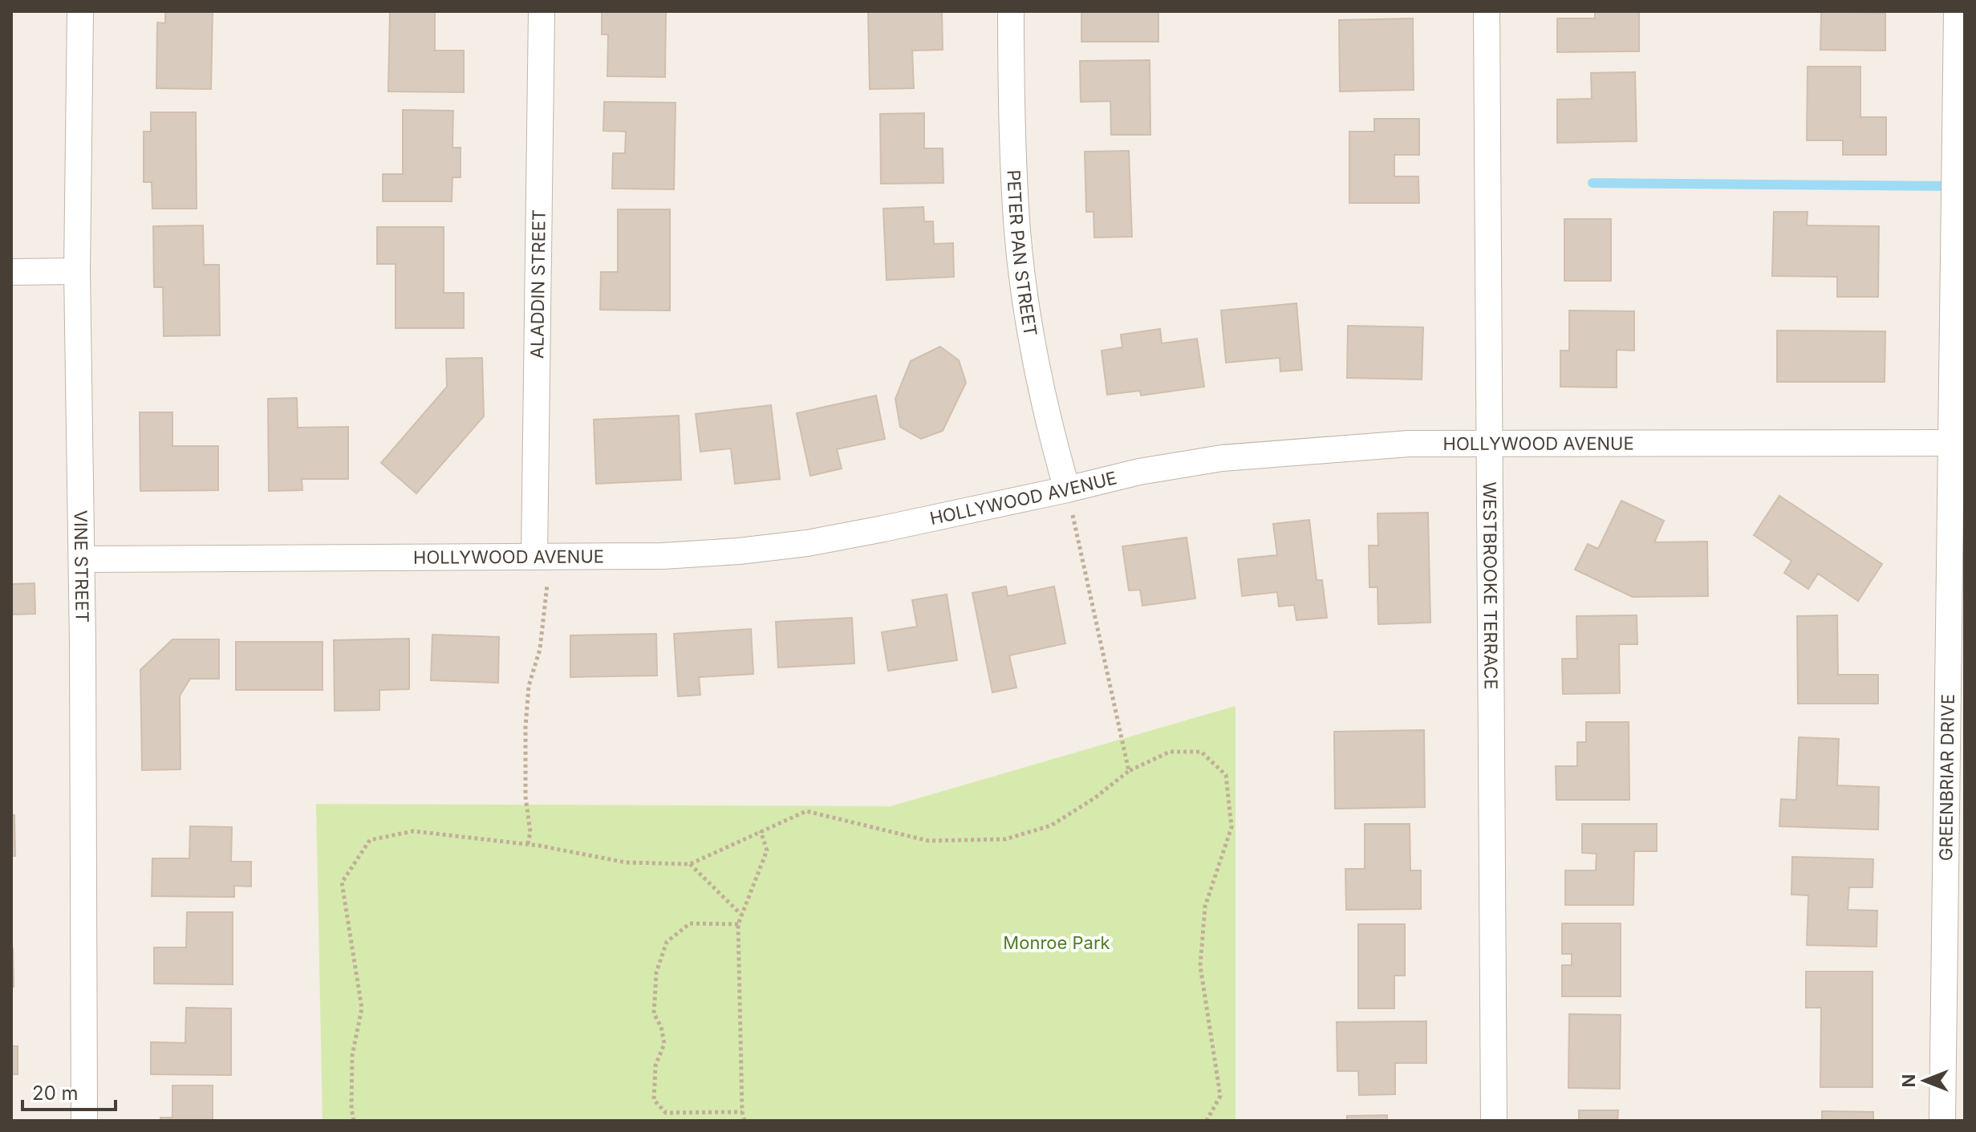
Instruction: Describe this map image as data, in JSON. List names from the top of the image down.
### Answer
{
  "streets": {
    "street": [
      "PETER PAN STREET",
      "ALADDIN STREET",
      "HOLLYWOOD AVENUE",
      "VINE STREET",
      "WESTBROOKE TERRACE",
      "GREENBRIAR DRIVE"
    ]
  },
  "crossings": [
    ["PETER PAN STREET", "HOLLYWOOD AVENUE"],
    ["ALADDIN STREET", "HOLLYWOOD AVENUE"],
    ["HOLLYWOOD AVENUE", "VINE STREET"],
    ["HOLLYWOOD AVENUE", "WESTBROOKE TERRACE"],
    ["HOLLYWOOD AVENUE", "GREENBRIAR DRIVE"]
  ],
  "parks": ["Monroe Park"],
  "scale_bar": "20 m",
  "north": "left"
}
